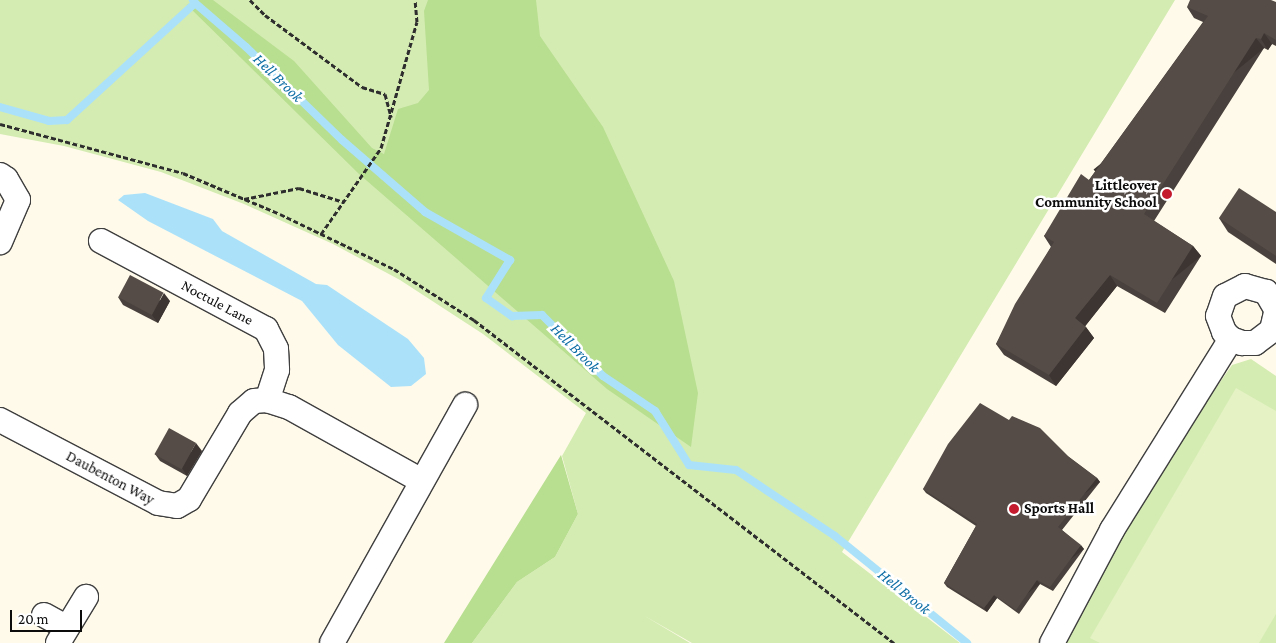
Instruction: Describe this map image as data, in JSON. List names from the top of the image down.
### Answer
{
  "streets": {
    "street": ["Noctule Lane", "Daubenton Way"]
  },
  "crossings": [
    ["Noctule Lane", "Daubenton Way"]
  ],
  "water": ["Hell Brook"],
  "places": ["Littleover Community School", "Sports Hall"],
  "scale_bar": "20 m"
}
